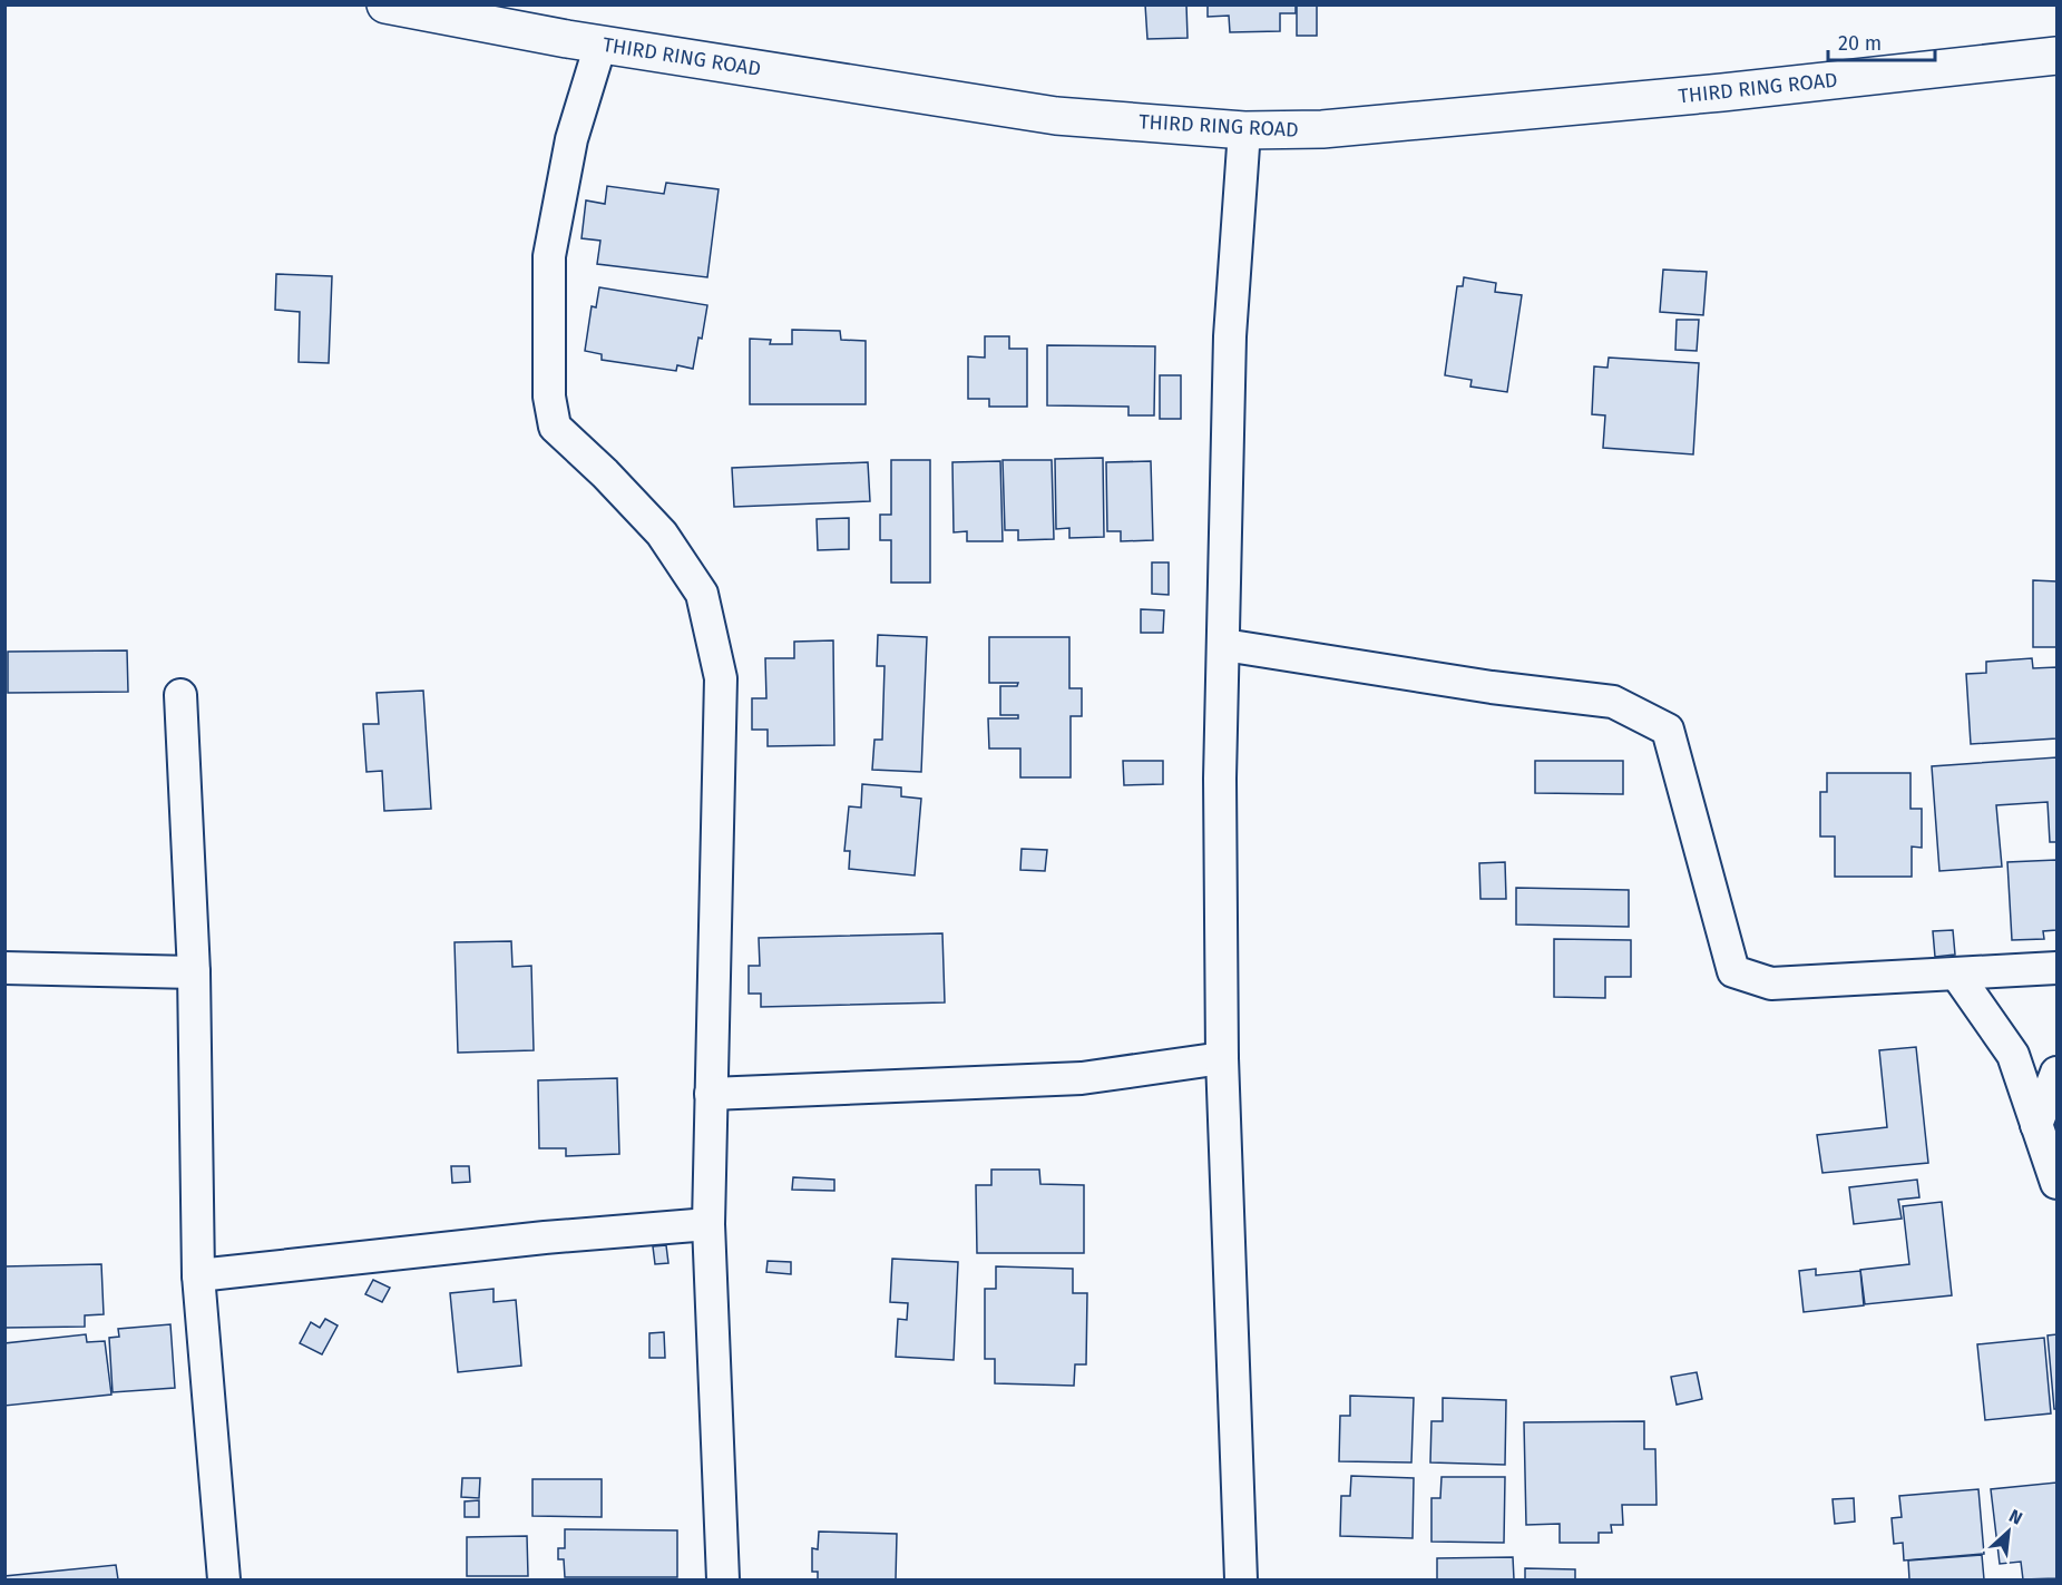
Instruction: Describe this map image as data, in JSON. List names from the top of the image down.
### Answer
{
  "streets": {
    "street": ["THIRD RING ROAD"]
  },
  "scale_bar": "20 m",
  "north": "top right"
}
